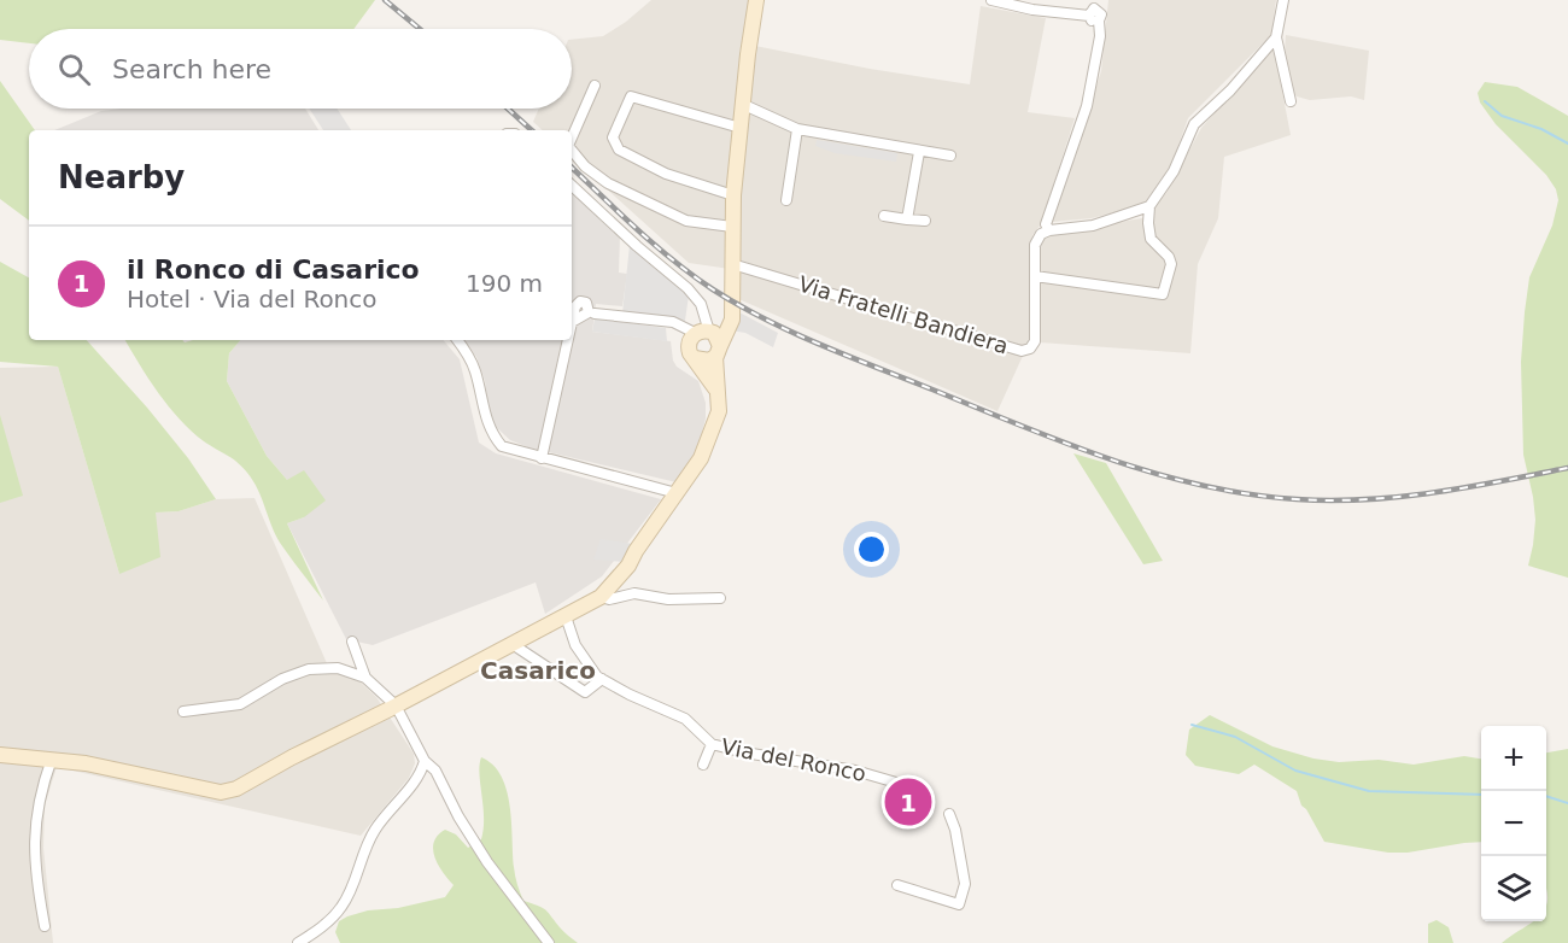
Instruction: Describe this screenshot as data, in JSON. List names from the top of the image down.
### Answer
{
  "streets": {
    "street": ["Via Fratelli Bandiera", "Via del Ronco"]
  },
  "districts": ["Casarico"],
  "page": {
    "search": "Search here",
    "heading": "Nearby",
    "list": [
      {
        "mark": "1",
        "name": "il Ronco di Casarico",
        "note": "Hotel · Via del Ronco",
        "value": "190 m"
      }
    ],
    "map_buttons": ["+", "−"],
    "pins": "1"
  }
}
